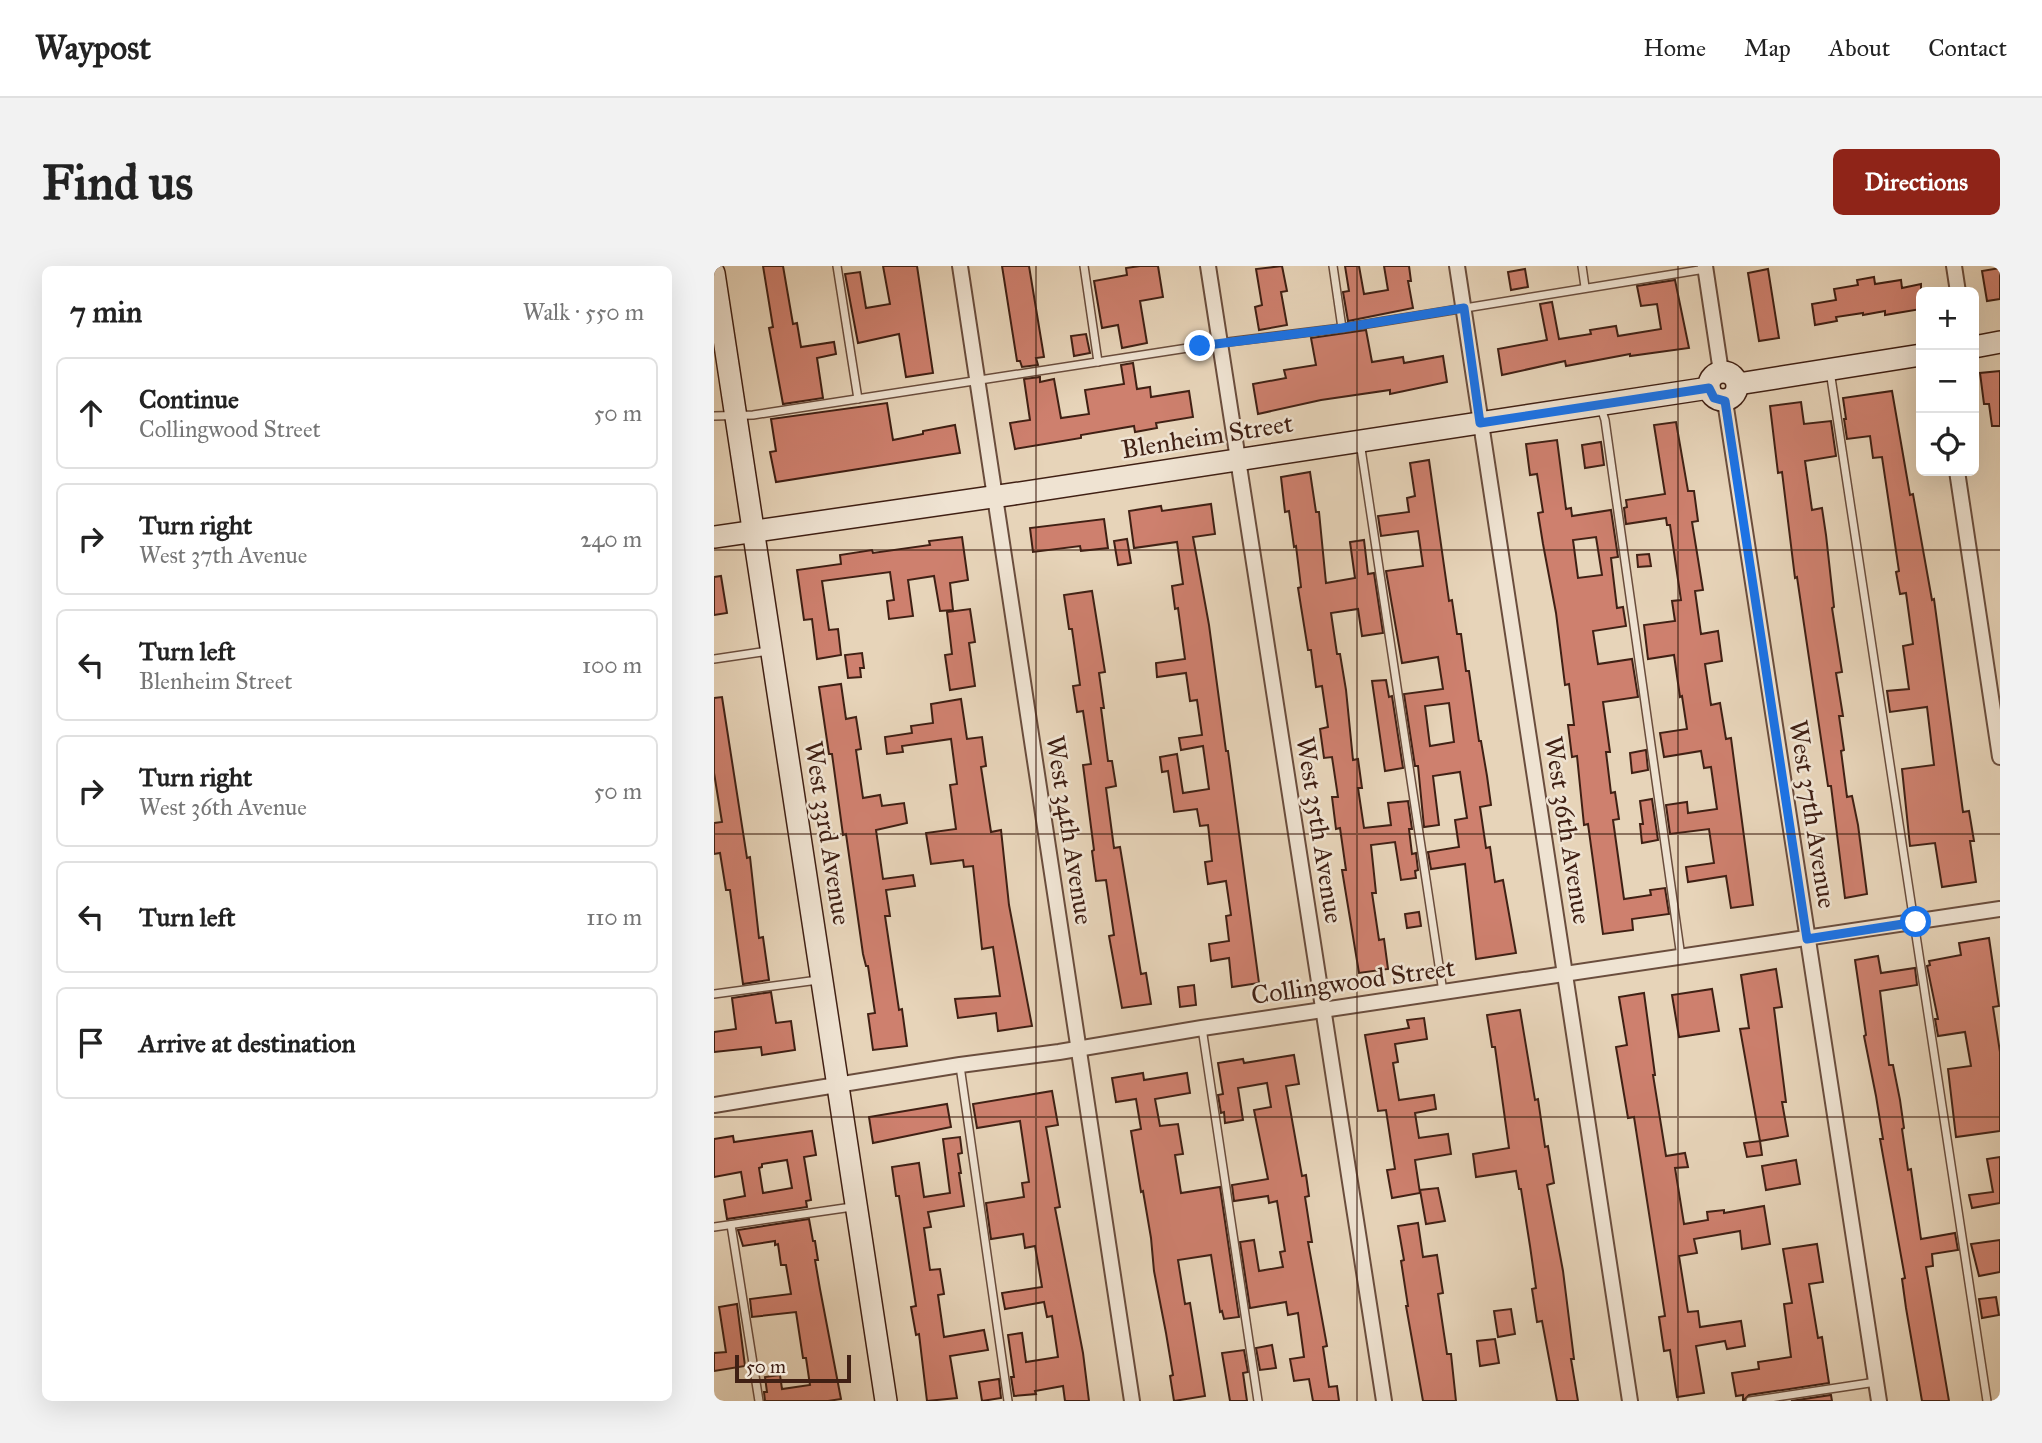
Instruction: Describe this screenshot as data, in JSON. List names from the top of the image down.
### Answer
{
  "streets": {
    "street": [
      "Blenheim Street",
      "West 37th Avenue",
      "West 34th Avenue",
      "West 35th Avenue",
      "West 36th Avenue",
      "West 33rd Avenue",
      "Collingwood Street"
    ]
  },
  "crossings": [
    ["Blenheim Street", "West 37th Avenue"],
    ["Blenheim Street", "West 34th Avenue"],
    ["Blenheim Street", "West 35th Avenue"],
    ["Blenheim Street", "West 36th Avenue"],
    ["Blenheim Street", "West 33rd Avenue"],
    ["West 37th Avenue", "Collingwood Street"],
    ["West 34th Avenue", "Collingwood Street"],
    ["West 35th Avenue", "Collingwood Street"],
    ["West 36th Avenue", "Collingwood Street"],
    ["West 33rd Avenue", "Collingwood Street"]
  ],
  "scale_bar": "50 m",
  "page": {
    "header": "Waypost",
    "nav": [
      "Home",
      "Map",
      "About",
      "Contact"
    ],
    "buttons": "Directions",
    "title": "Find us",
    "heading": ["7 min", "Walk · 550 m"],
    "map_buttons": ["+", "−"],
    "list": [
      ["Continue", "Collingwood Street", "50 m"],
      ["Turn right", "West 37th Avenue", "240 m"],
      ["Turn left", "Blenheim Street", "100 m"],
      ["Turn right", "West 36th Avenue", "50 m"],
      ["Turn left", "110 m"],
      "Arrive at destination"
    ],
    "scale": "50 m"
  }
}
